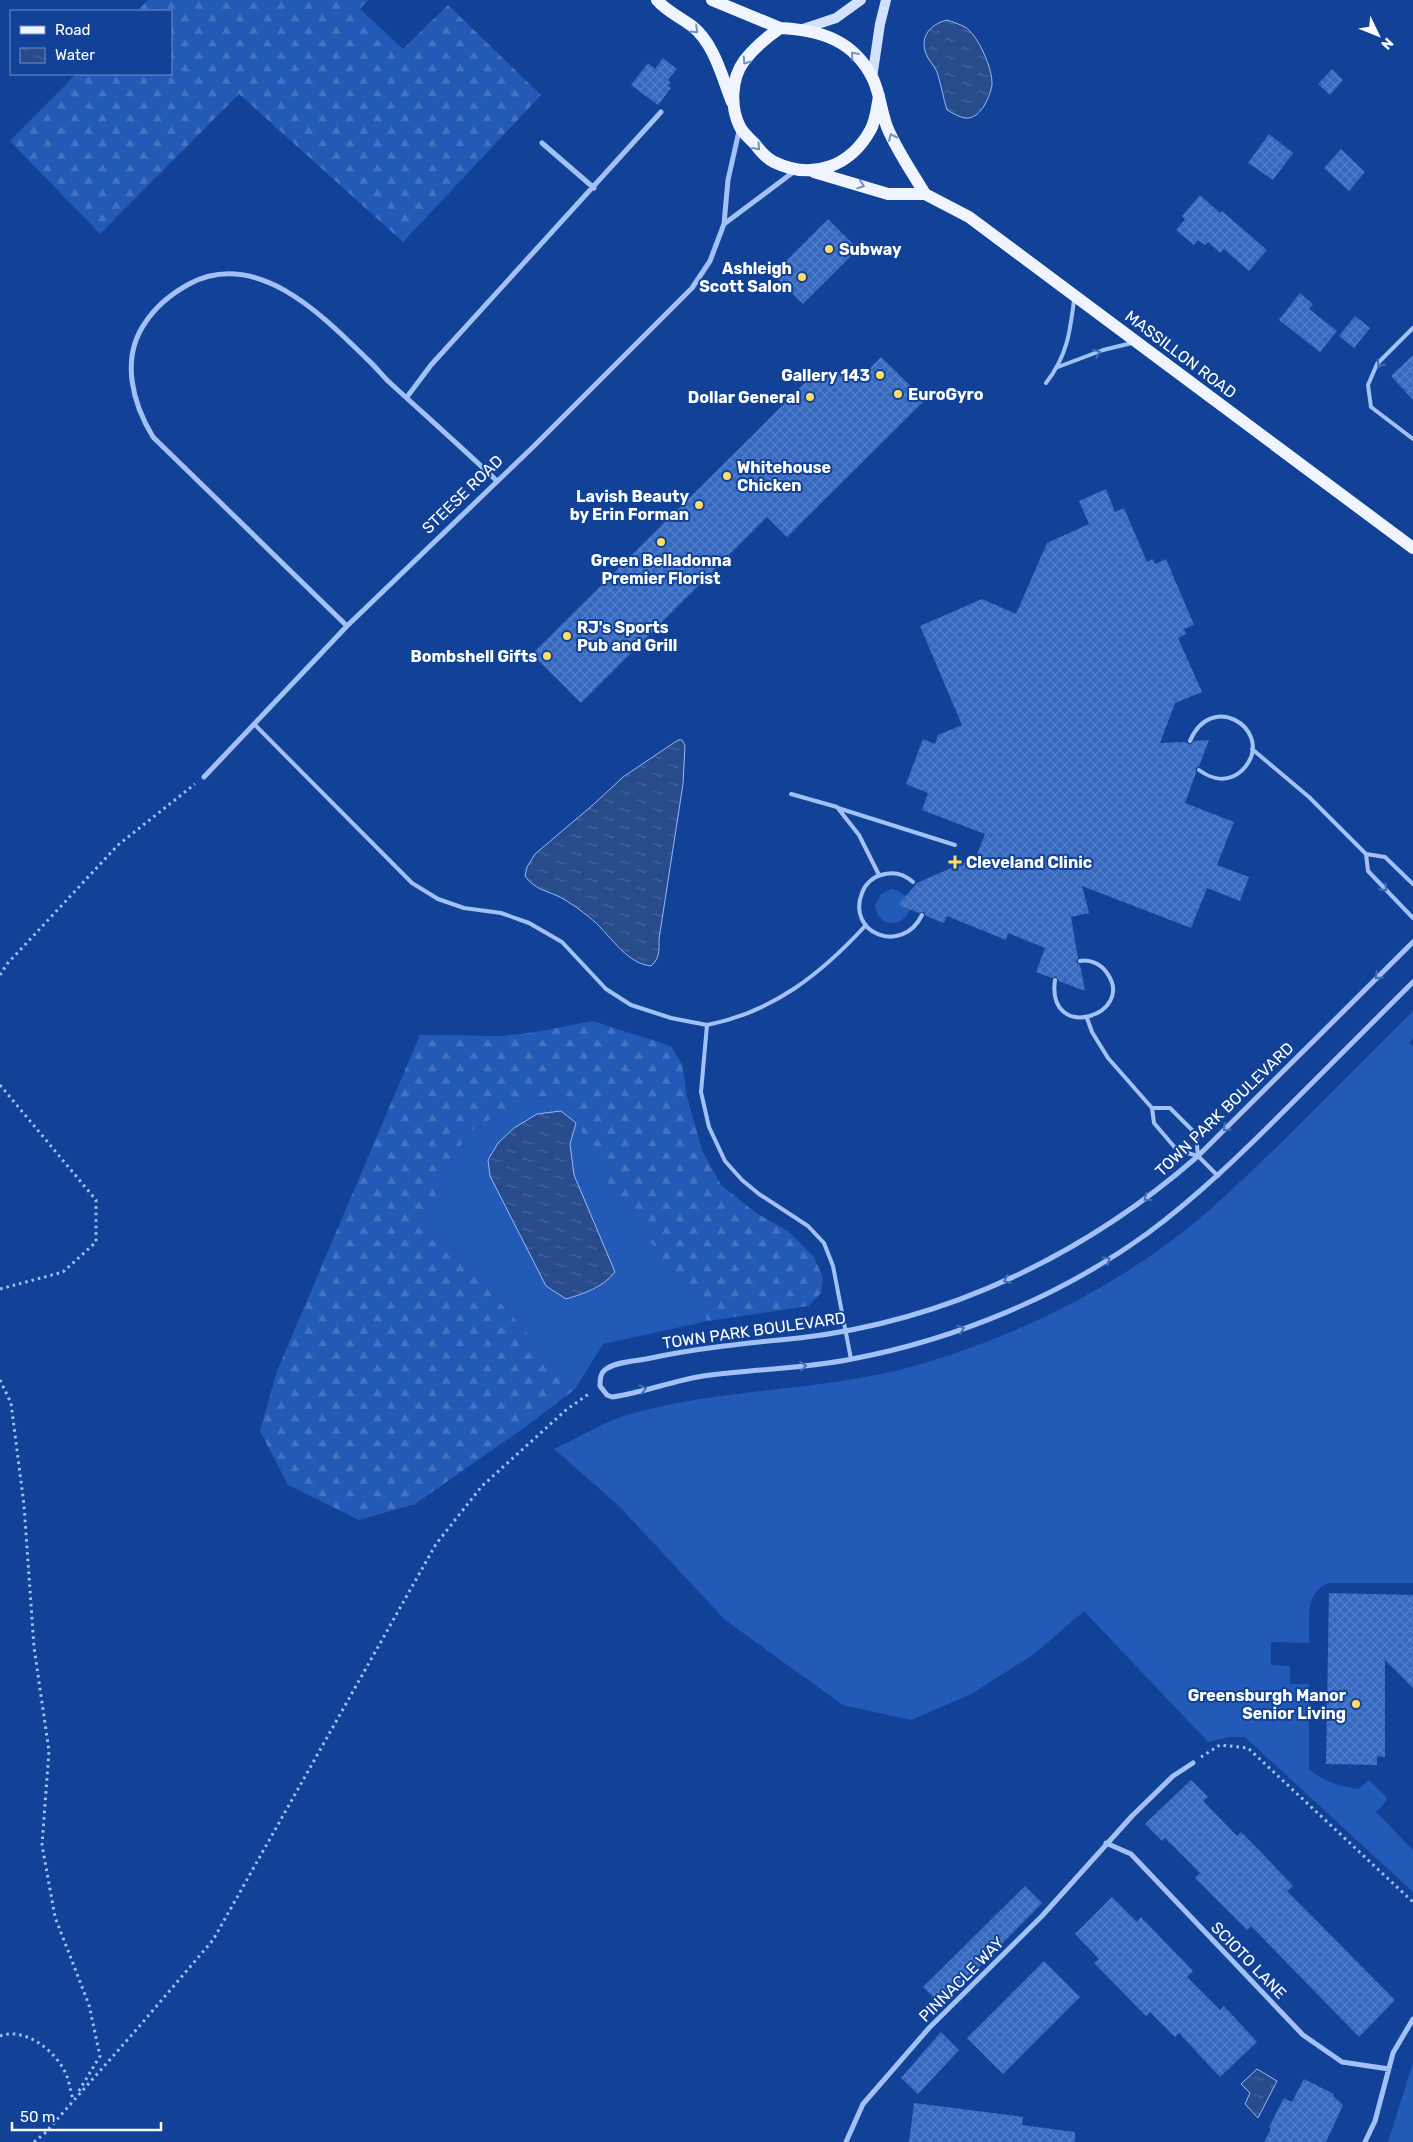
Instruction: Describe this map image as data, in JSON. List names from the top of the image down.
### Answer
{
  "streets": {
    "main road": ["MASSILLON ROAD"],
    "street": [
      "STEESE ROAD",
      "TOWN PARK BOULEVARD",
      "SCIOTO LANE",
      "PINNACLE WAY"
    ]
  },
  "crossings": [
    ["MASSILLON ROAD", "STEESE ROAD"],
    ["SCIOTO LANE", "PINNACLE WAY"]
  ],
  "places": {
    "other": [
      "Subway",
      "Ashleigh Scott Salon",
      "Gallery 143",
      "EuroGyro",
      "Dollar General",
      "Whitehouse Chicken",
      "Lavish Beauty by Erin Forman",
      "Green Belladonna Premier Florist",
      "RJ's Sports Pub and Grill",
      "Bombshell Gifts",
      "Greensburgh Manor Senior Living"
    ],
    "health": ["Cleveland Clinic"]
  },
  "legend": ["Road", "Water"],
  "scale_bar": "50 m",
  "north": "bottom right"
}
